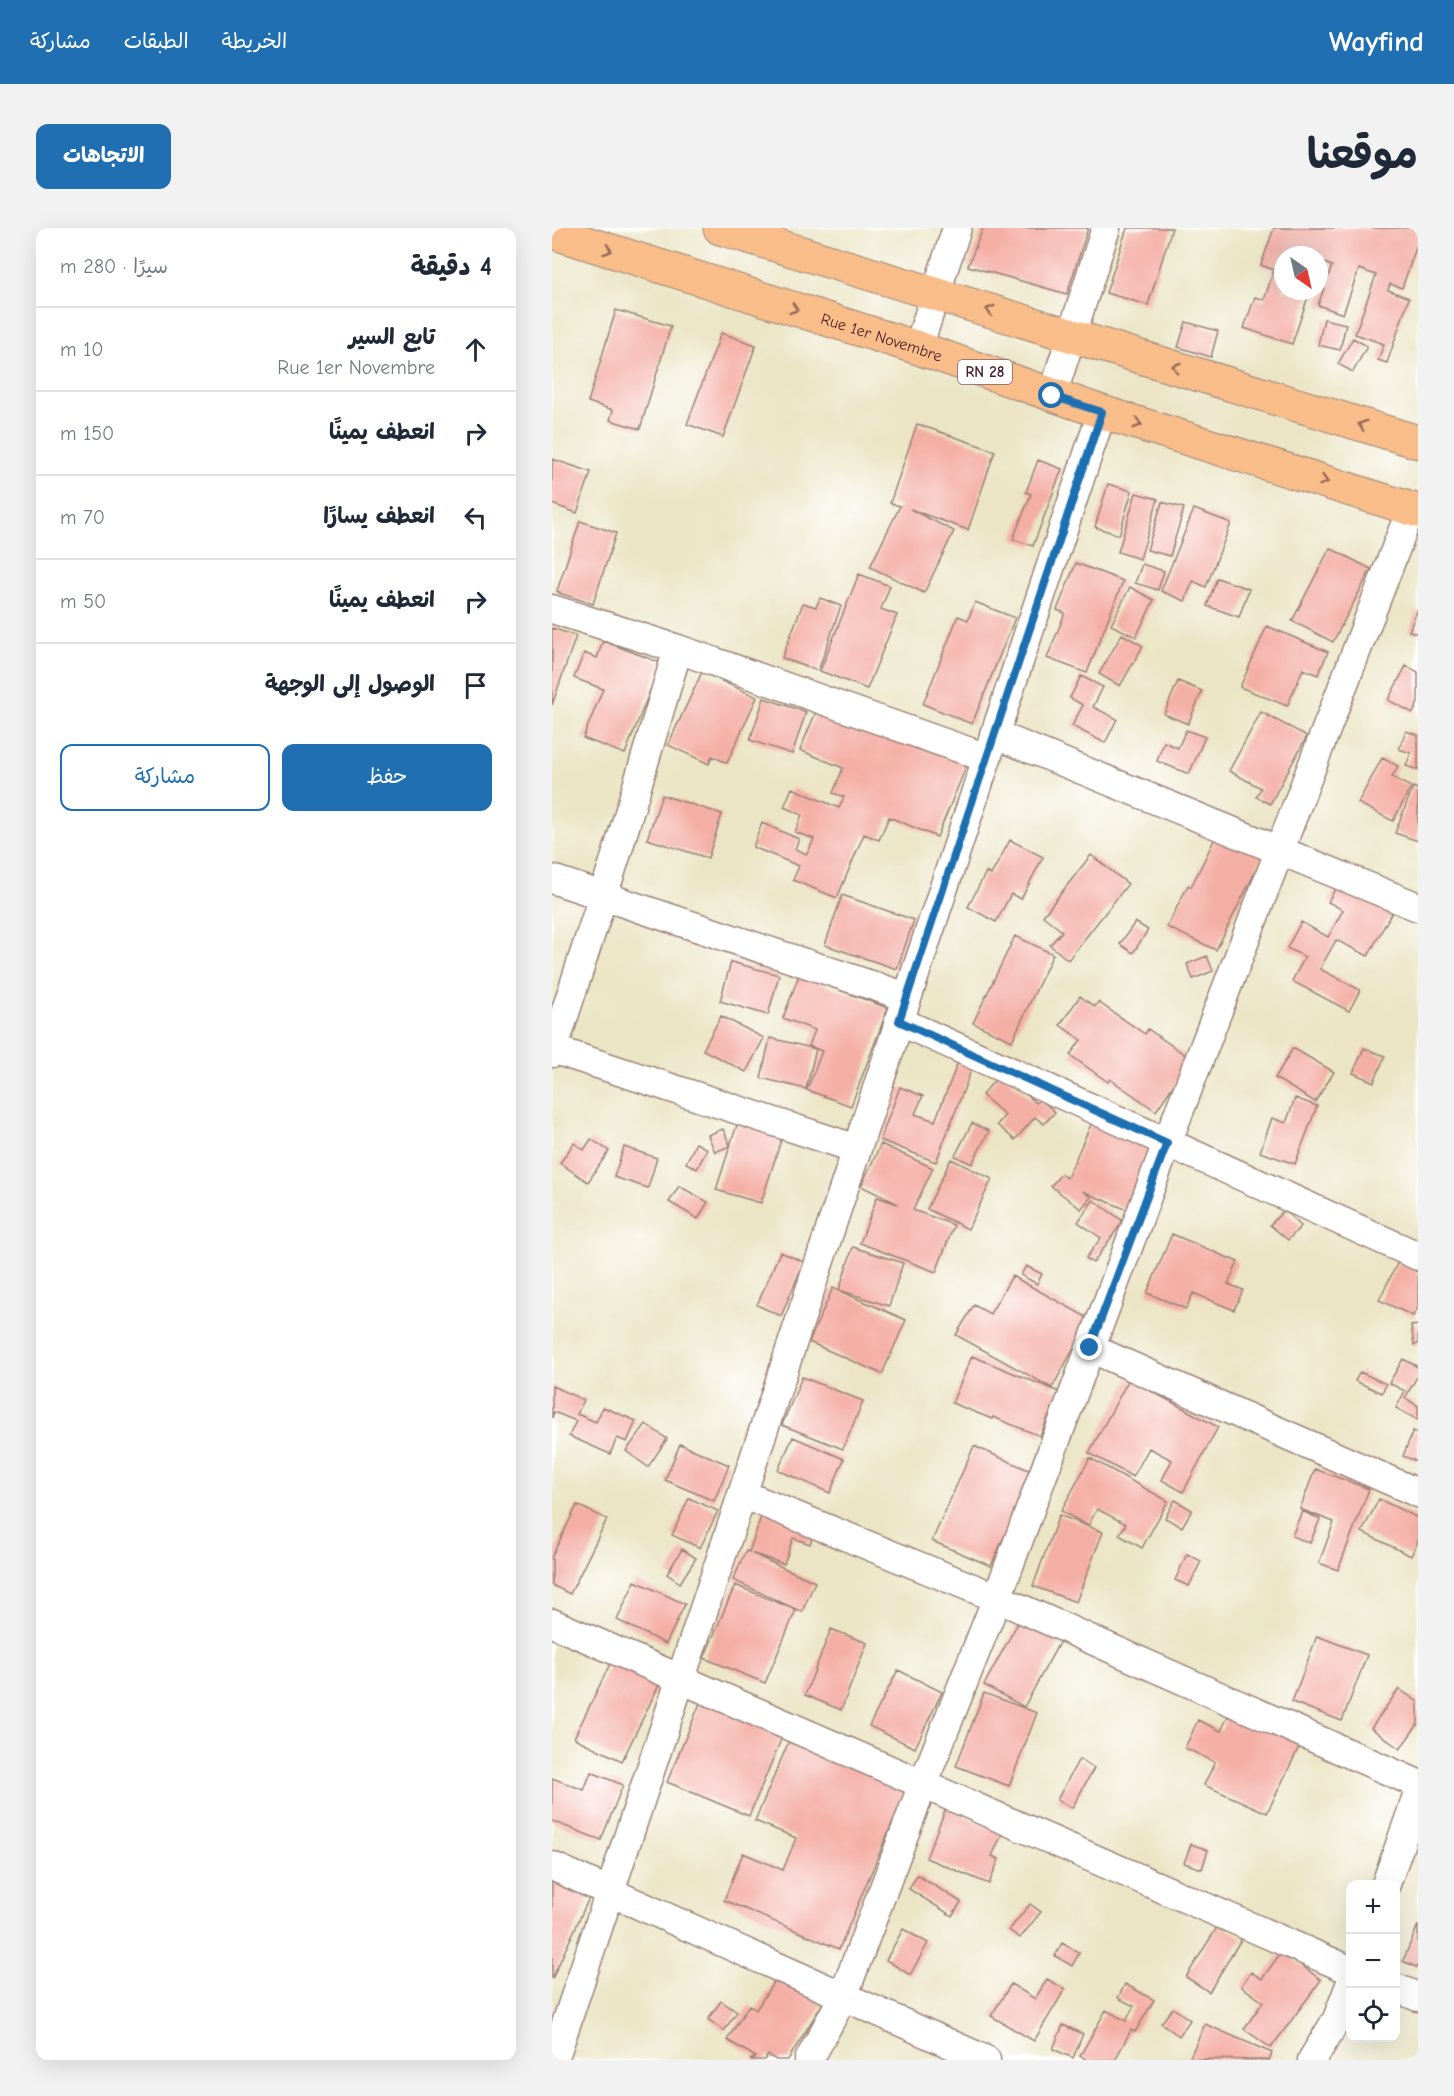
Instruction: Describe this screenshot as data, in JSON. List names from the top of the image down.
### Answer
{
  "streets": {
    "main road": ["Rue 1er Novembre", "RN 28"]
  },
  "north": "bottom right",
  "page": {
    "header": "Wayfind",
    "nav": ["الخريطة", "الطبقات", "مشاركة"],
    "title": "موقعنا",
    "buttons": [
      "الاتجاهات",
      ["حفظ", "مشاركة"]
    ],
    "heading": ["4 دقيقة", "سيرًا · 280 m"],
    "list": [
      ["تابع السير", "Rue 1er Novembre", "10 m"],
      ["انعطف يمينًا", "150 m"],
      ["انعطف يسارًا", "70 m"],
      ["انعطف يمينًا", "50 m"],
      "الوصول إلى الوجهة"
    ],
    "map_buttons": ["+", "−"]
  }
}
